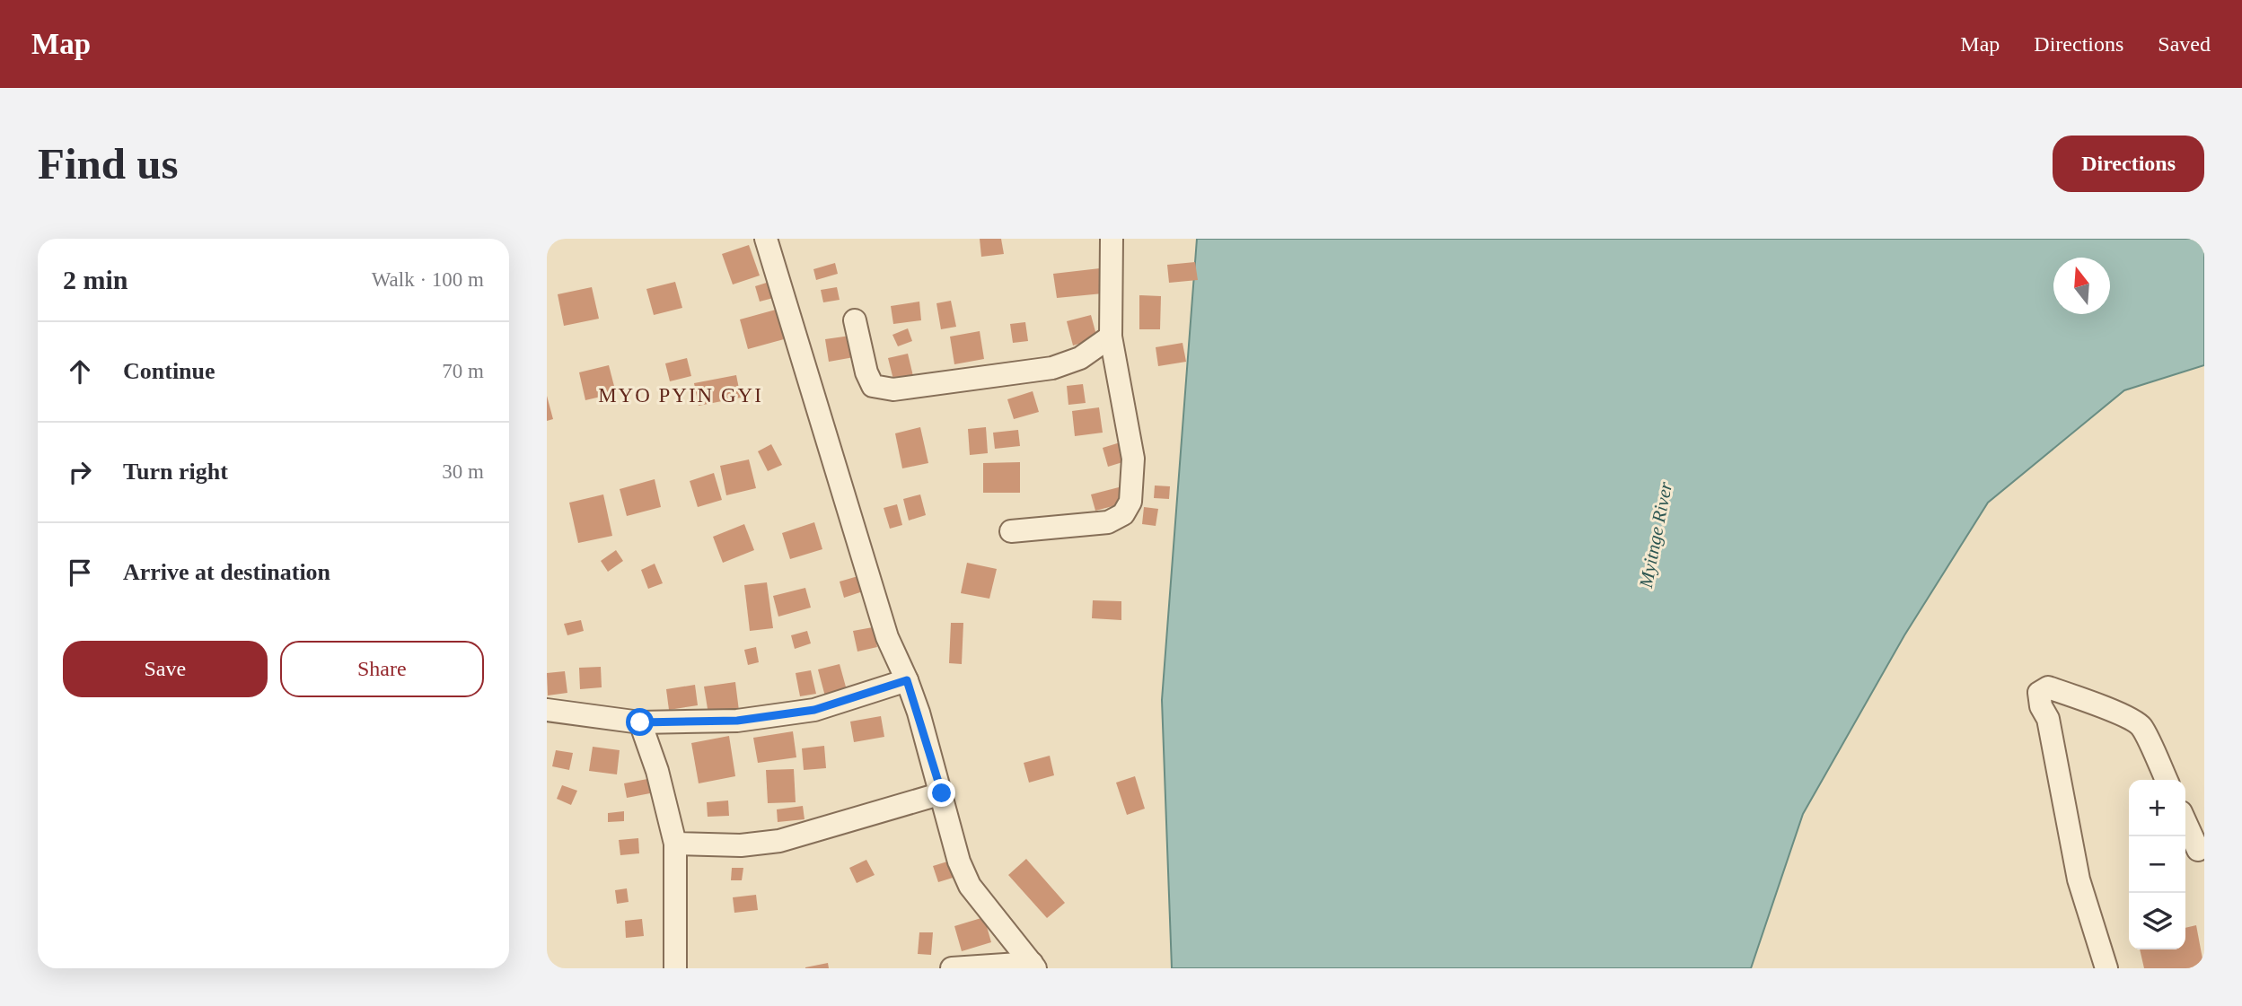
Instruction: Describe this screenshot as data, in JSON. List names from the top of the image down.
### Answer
{
  "districts": ["MYO PYIN GYI"],
  "water": ["Myitnge River"],
  "north": "top",
  "page": {
    "header": "Map",
    "nav": ["Map", "Directions", "Saved"],
    "buttons": [
      "Directions",
      ["Save", "Share"]
    ],
    "title": "Find us",
    "heading": ["2 min", "Walk · 100 m"],
    "list": [
      ["Continue", "70 m"],
      ["Turn right", "30 m"],
      "Arrive at destination"
    ],
    "map_buttons": ["+", "−"]
  }
}
